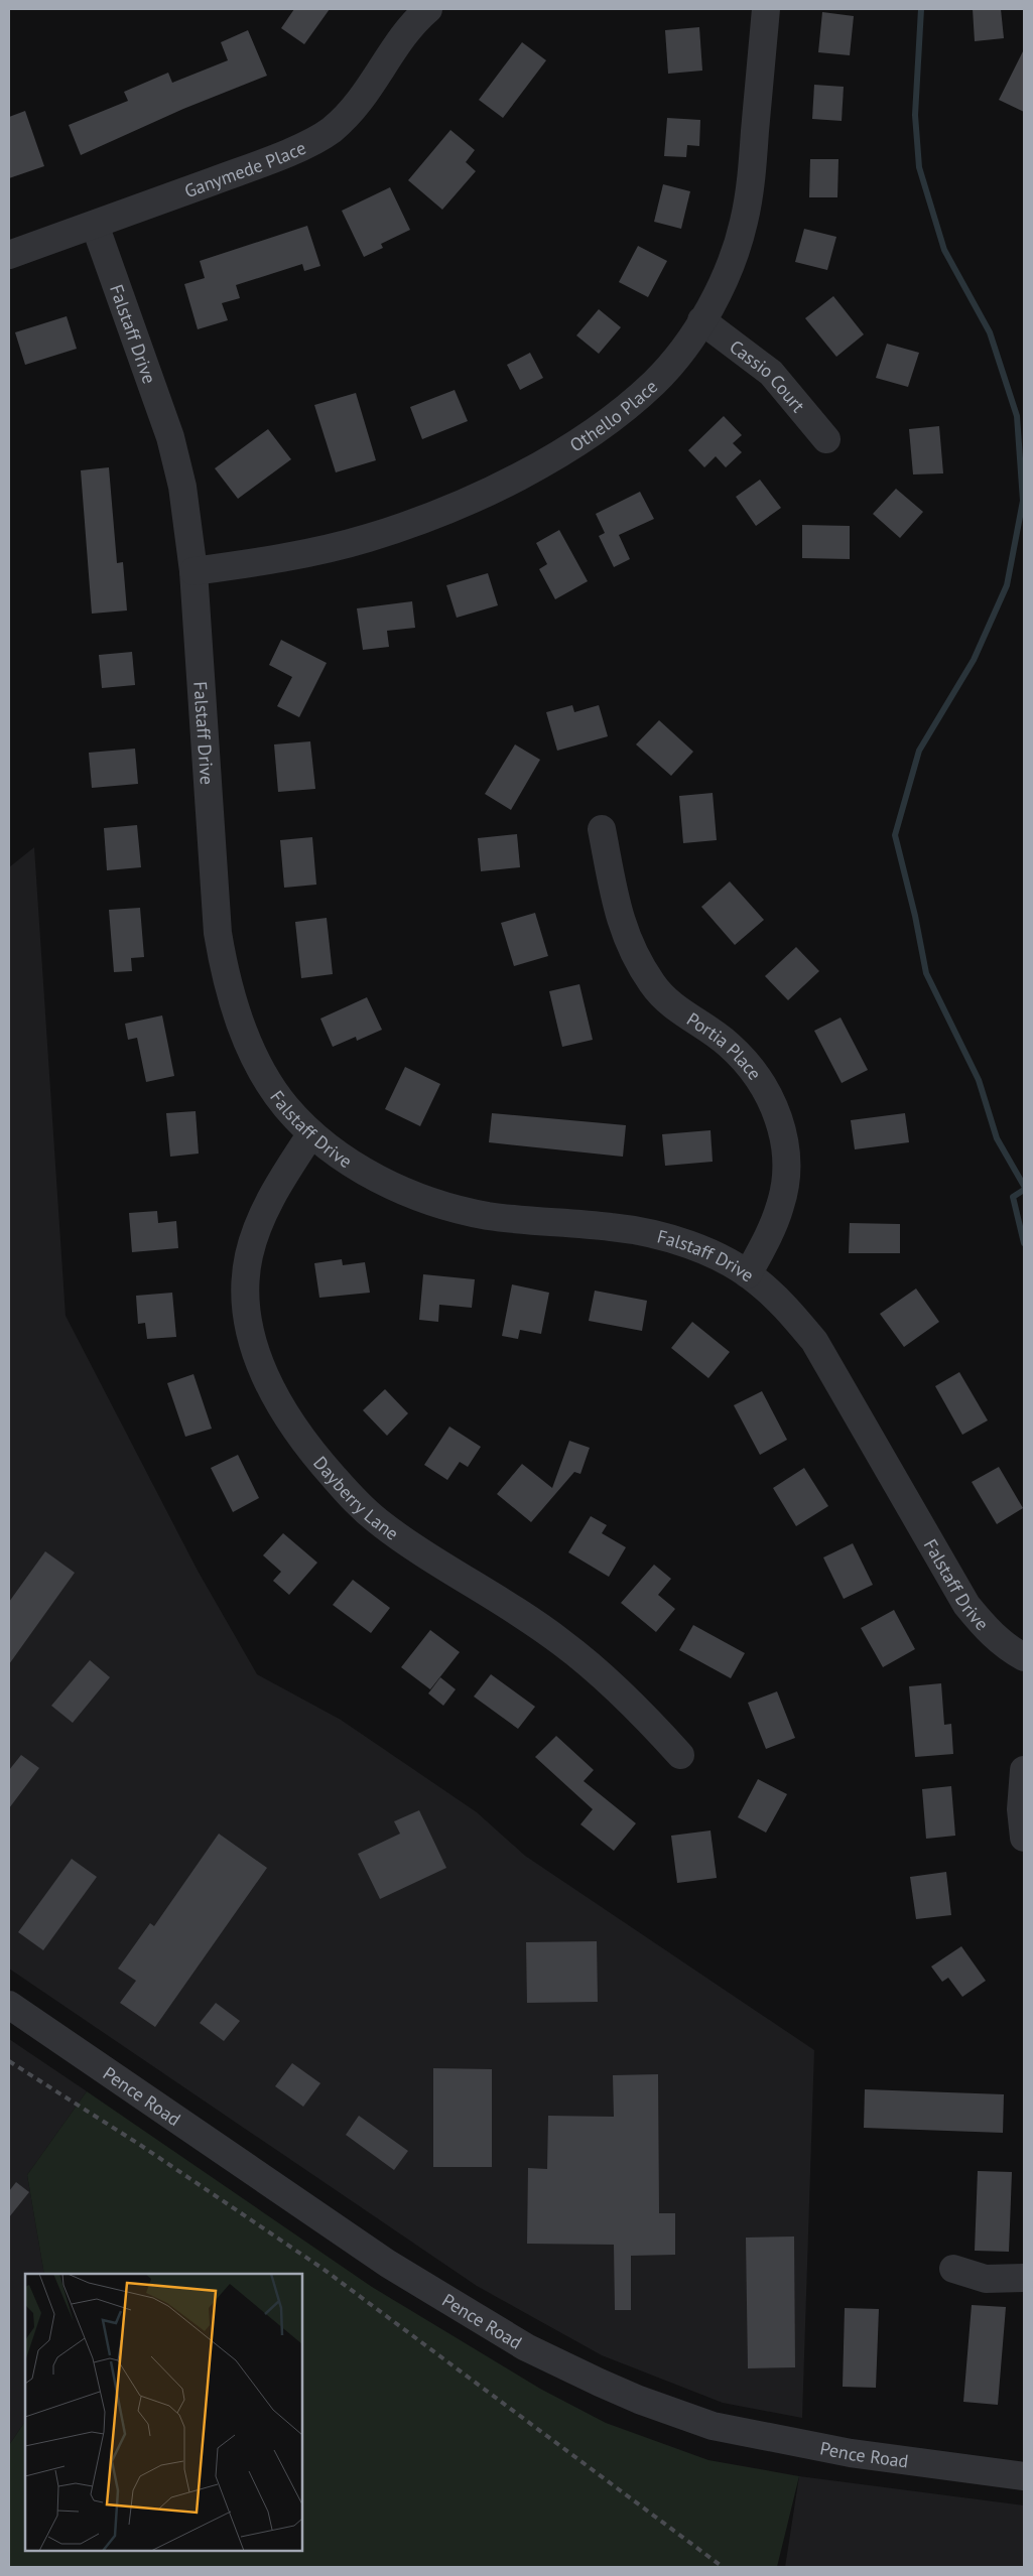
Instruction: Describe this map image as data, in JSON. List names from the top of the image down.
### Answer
{
  "streets": {
    "street": [
      "Ganymede Place",
      "Falstaff Drive",
      "Cassio Court",
      "Othello Place",
      "Portia Place",
      "Dayberry Lane",
      "Pence Road"
    ]
  },
  "crossings": [
    ["Ganymede Place", "Falstaff Drive"],
    ["Falstaff Drive", "Othello Place"],
    ["Falstaff Drive", "Portia Place"],
    ["Falstaff Drive", "Dayberry Lane"],
    ["Cassio Court", "Othello Place"]
  ]
}
